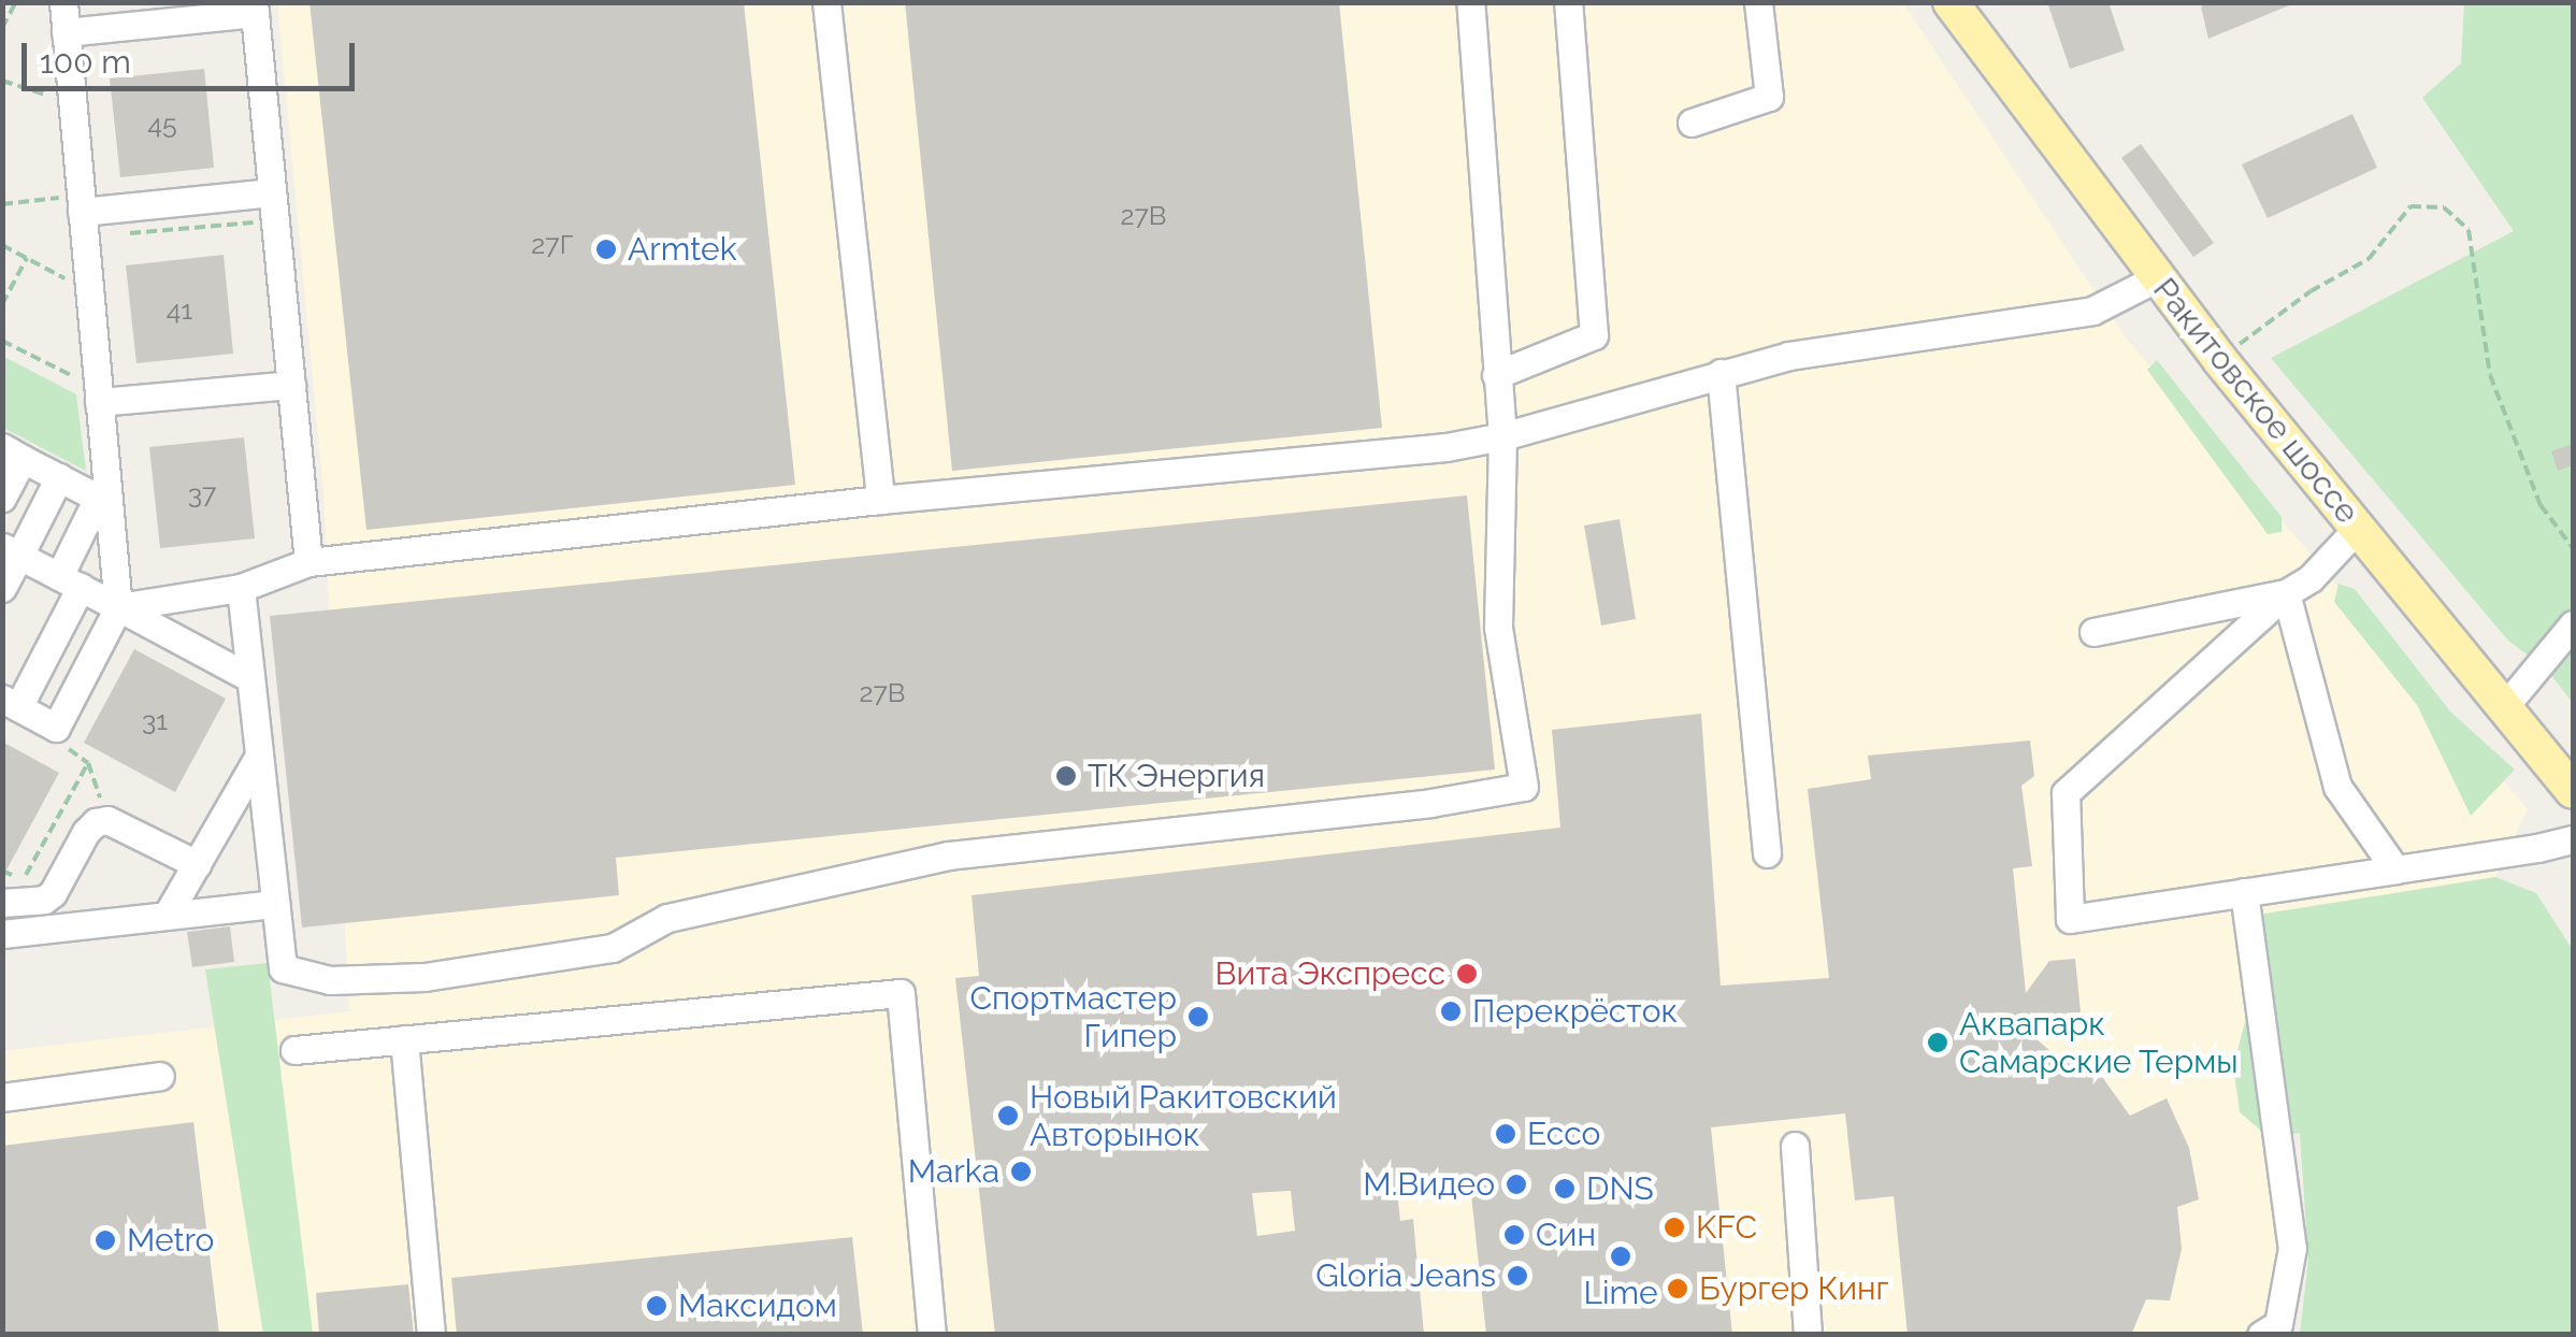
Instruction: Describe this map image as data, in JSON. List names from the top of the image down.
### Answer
{
  "streets": {
    "main road": ["Ракитовское шоссе"]
  },
  "places": [
    "Armtek",
    "ТК Энергия",
    "Вита Экспресс",
    "Перекрёсток",
    "Спортмастер Гипер",
    "Аквапарк Самарские Термы",
    "Новый Ракитовский Авторынок",
    "Ecco",
    "Marka",
    "М.Видео",
    "DNS",
    "KFC",
    "Син",
    "Metro",
    "Lime",
    "Gloria Jeans",
    "Бургер Кинг",
    "Максидом"
  ],
  "house_numbers": [
    "45",
    "27В",
    "27Г",
    "41",
    "37",
    "27В",
    "31"
  ],
  "scale_bar": "100 m"
}
